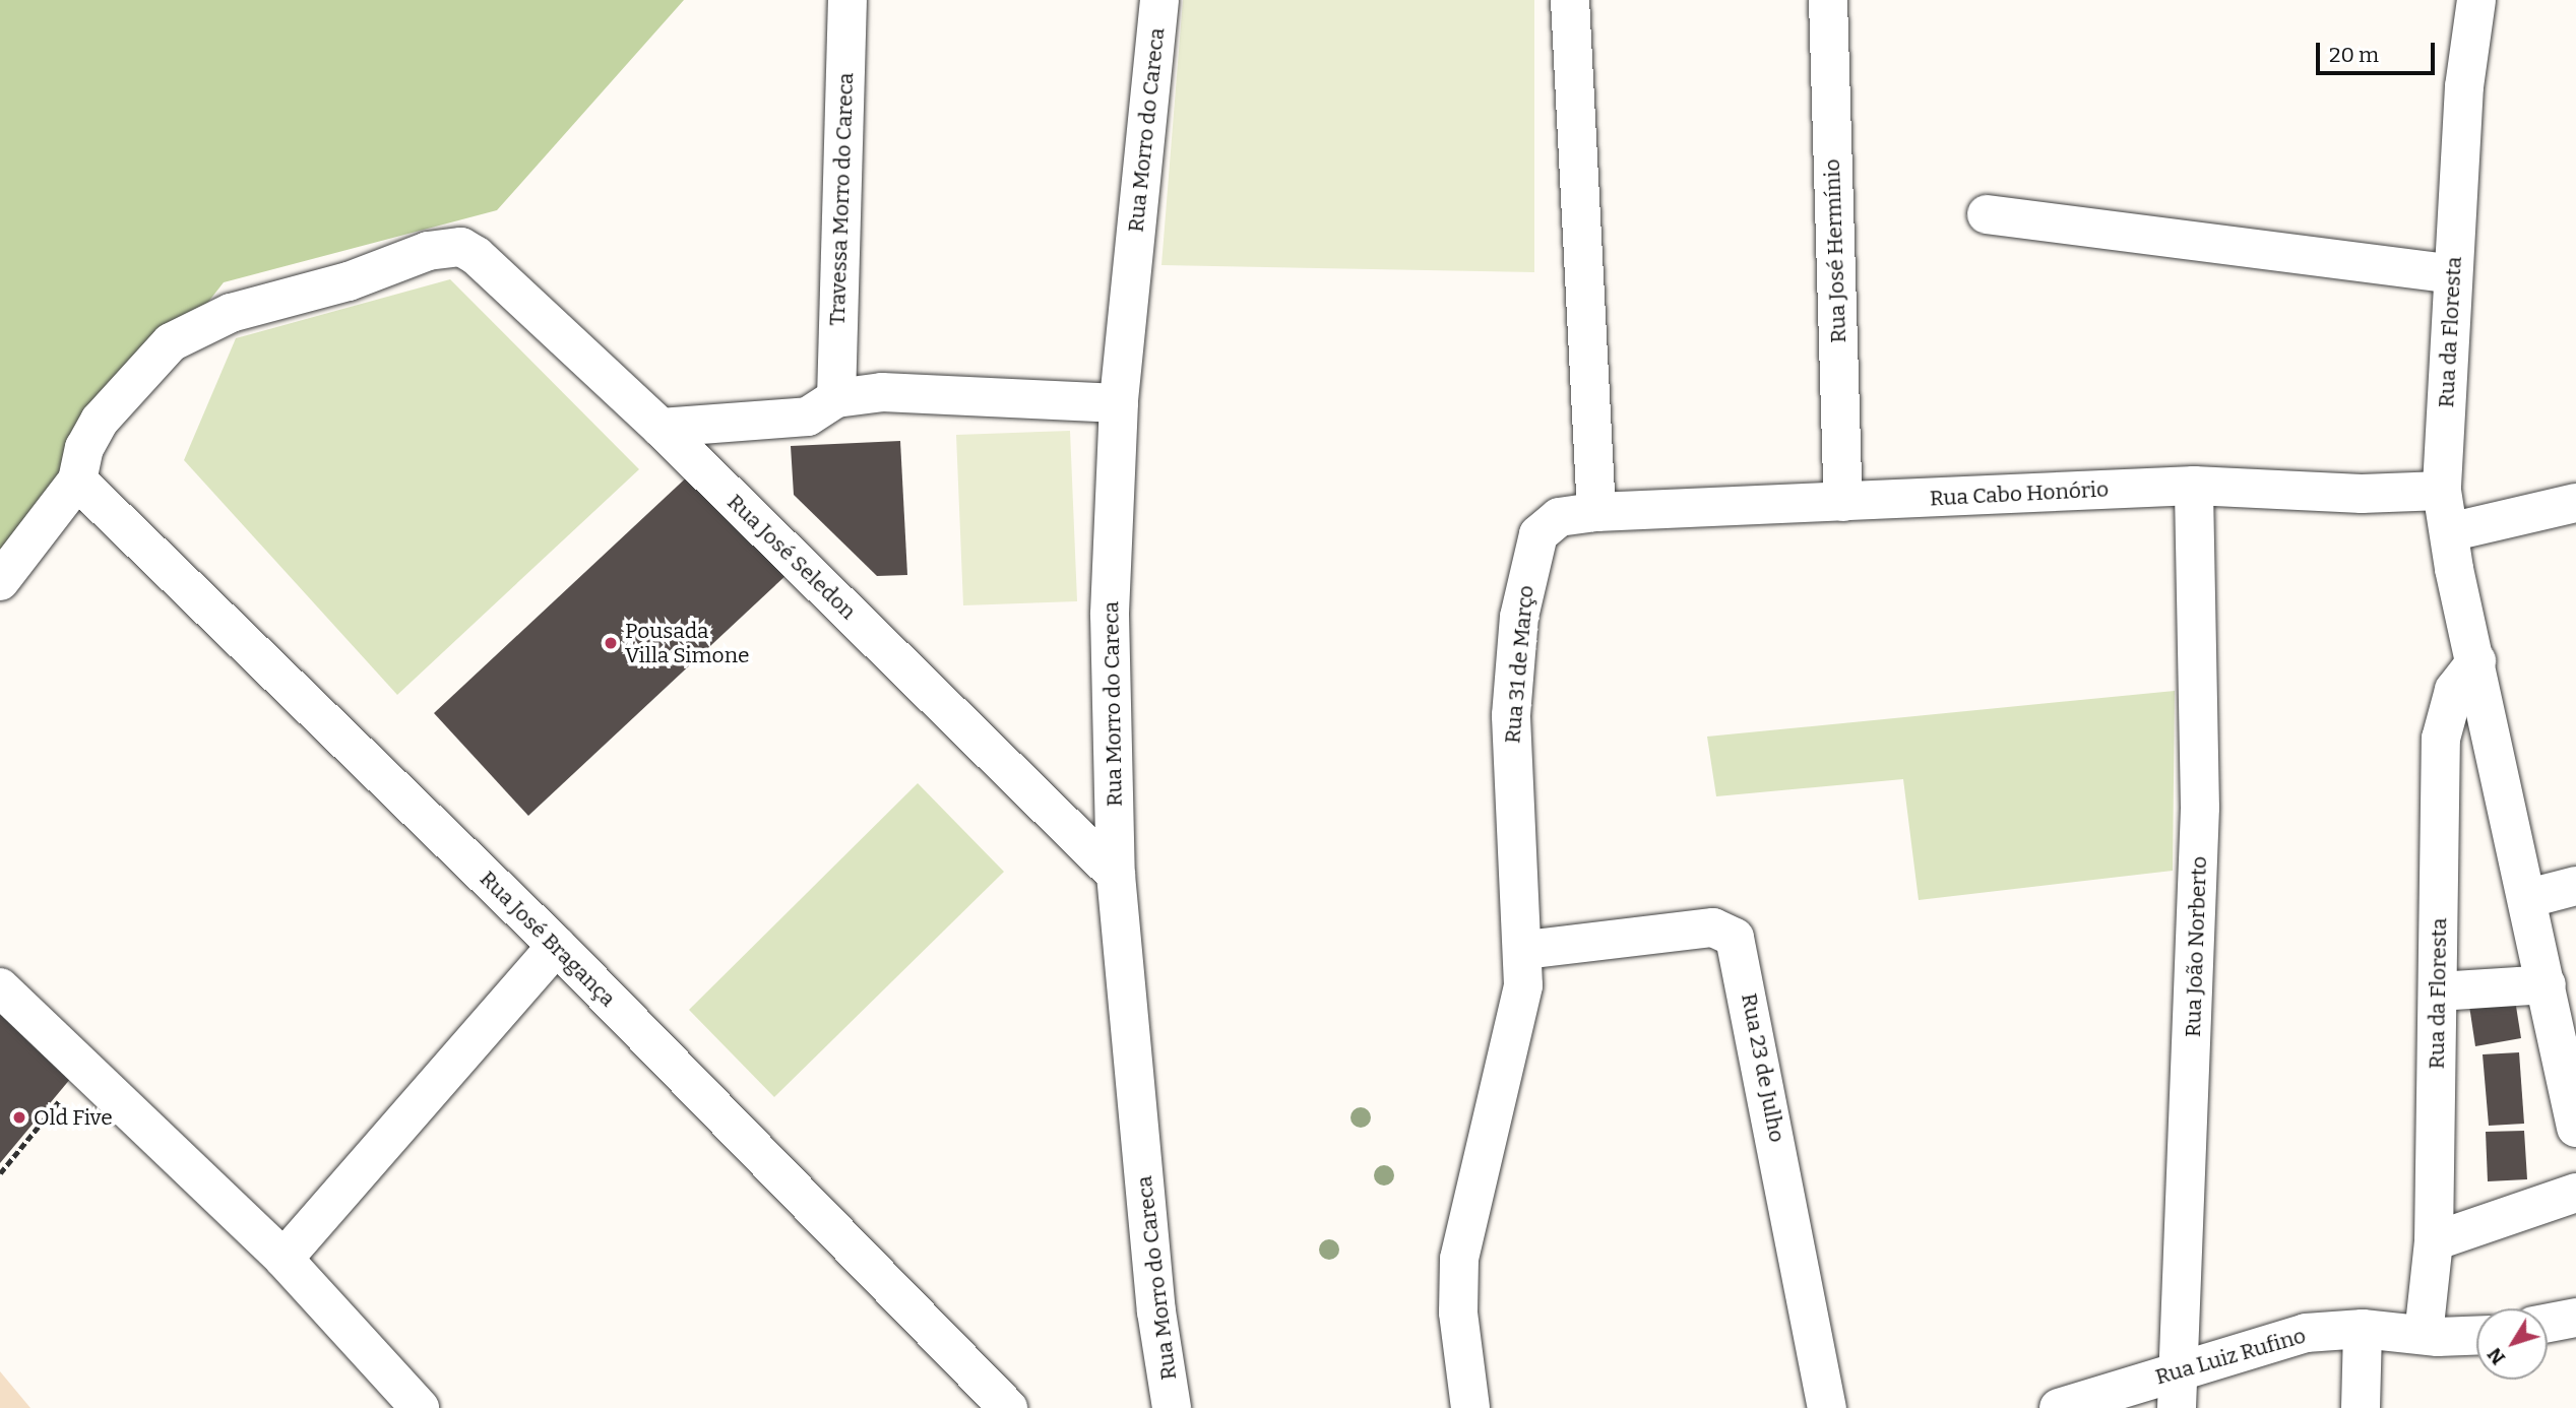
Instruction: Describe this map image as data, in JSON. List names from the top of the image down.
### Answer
{
  "streets": {
    "street": [
      "Rua Morro do Careca",
      "Travessa Morro do Careca",
      "Rua José Hermínio",
      "Rua da Floresta",
      "Rua Cabo Honório",
      "Rua José Seledon",
      "Rua 31 de Março",
      "Rua José Bragança",
      "Rua João Norberto",
      "Rua 23 de Julho",
      "Rua Luiz Rufino"
    ]
  },
  "crossings": [
    ["Rua Morro do Careca", "Rua José Seledon"],
    ["Rua José Hermínio", "Rua Cabo Honório"],
    ["Rua da Floresta", "Rua Cabo Honório"],
    ["Rua da Floresta", "Rua Luiz Rufino"],
    ["Rua Cabo Honório", "Rua 31 de Março"],
    ["Rua Cabo Honório", "Rua João Norberto"],
    ["Rua José Seledon", "Rua José Bragança"],
    ["Rua 31 de Março", "Rua 23 de Julho"],
    ["Rua João Norberto", "Rua Luiz Rufino"]
  ],
  "places": ["Pousada Villa Simone", "Old Five"],
  "scale_bar": "20 m",
  "north": "bottom left"
}
